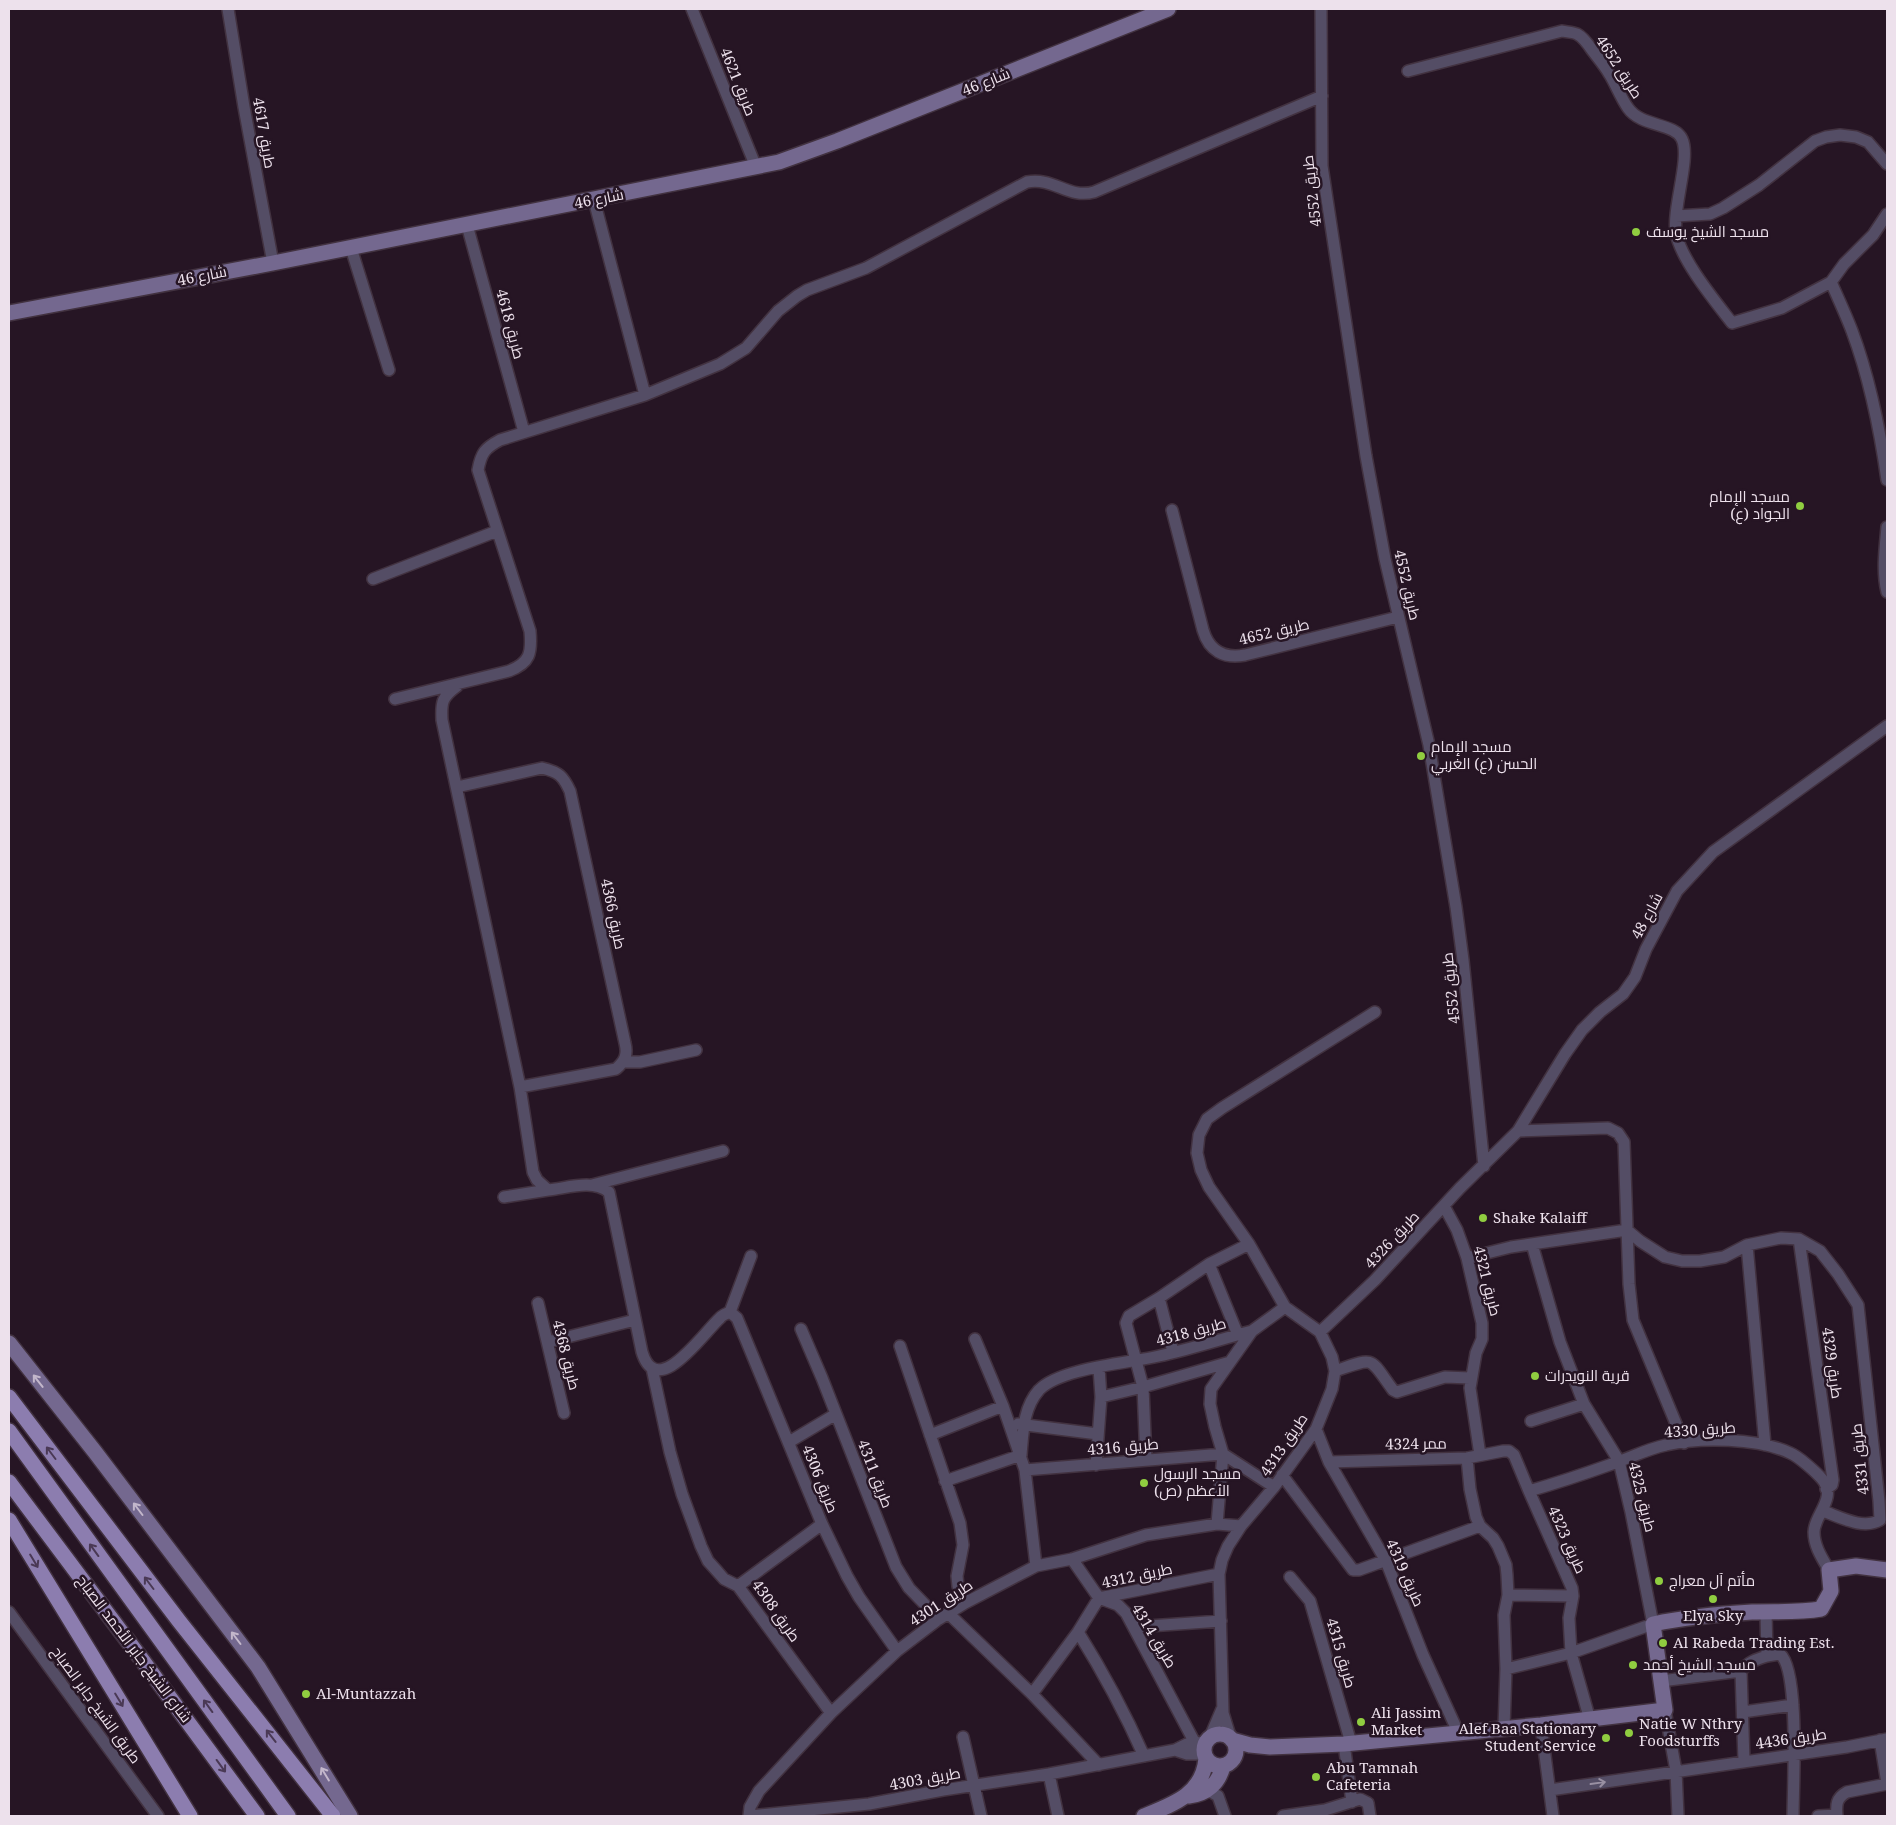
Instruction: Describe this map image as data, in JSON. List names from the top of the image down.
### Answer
{
  "streets": {
    "main road": ["شارع الشيخ جابر الأحمد الصباح"],
    "street": [
      "طريق 4652",
      "طريق 4621",
      "شارع 46",
      "طريق 4617",
      "طريق 4552",
      "طريق 4618",
      "طريق 4366",
      "شارع 48",
      "طريق 4326",
      "طريق 4321",
      "طريق 4318",
      "طريق 4368",
      "طريق 4329",
      "طريق 4330",
      "ممر 4324",
      "طريق 4313",
      "طريق 4316",
      "طريق 4331",
      "طريق 4311",
      "طريق 4306",
      "طريق 4325",
      "طريق 4323",
      "طريق 4319",
      "طريق 4312",
      "طريق 4301",
      "طريق 4308",
      "طريق 4314",
      "طريق 4315",
      "طريق الشيخ جابر الصباح",
      "طريق 4436",
      "طريق 4303"
    ]
  },
  "crossings": [
    ["طريق 4652", "طريق 4552"],
    ["طريق 4621", "شارع 46"],
    ["شارع 46", "طريق 4617"],
    ["شارع 46", "طريق 4618"],
    ["طريق 4552", "شارع 48"],
    ["طريق 4552", "طريق 4326"],
    ["شارع 48", "طريق 4326"],
    ["طريق 4326", "طريق 4321"],
    ["طريق 4326", "طريق 4318"],
    ["طريق 4326", "طريق 4313"],
    ["طريق 4326", "طريق 4316"],
    ["طريق 4326", "طريق 4319"],
    ["طريق 4321", "ممر 4324"],
    ["طريق 4318", "طريق 4313"],
    ["طريق 4318", "طريق 4316"],
    ["طريق 4318", "طريق 4319"],
    ["طريق 4318", "طريق 4301"],
    ["طريق 4329", "طريق 4330"],
    ["طريق 4329", "طريق 4331"],
    ["طريق 4330", "طريق 4325"],
    ["طريق 4330", "طريق 4323"],
    ["ممر 4324", "طريق 4323"],
    ["ممر 4324", "طريق 4319"],
    ["طريق 4313", "طريق 4316"],
    ["طريق 4313", "طريق 4319"],
    ["طريق 4313", "طريق 4312"],
    ["طريق 4313", "طريق 4301"],
    ["طريق 4313", "طريق 4314"],
    ["طريق 4313", "طريق 4303"],
    ["طريق 4316", "طريق 4319"],
    ["طريق 4311", "طريق 4312"],
    ["طريق 4311", "طريق 4301"],
    ["طريق 4311", "طريق 4303"],
    ["طريق 4306", "طريق 4301"],
    ["طريق 4306", "طريق 4308"],
    ["طريق 4312", "طريق 4314"],
    ["طريق 4301", "طريق 4308"],
    ["طريق 4301", "طريق 4303"],
    ["طريق 4314", "طريق 4303"]
  ],
  "places": [
    "مسجد الشيخ يوسف",
    "مسجد الإمام الجواد (ع)",
    "مسجد الإمام الحسن (ع) الغربي",
    "Shake Kalaiff",
    "قرية النويدرات",
    "مسجد الرسول الأعظم (ص)",
    "مأتم آل معراج",
    "Elya Sky",
    "Al Rabeda Trading Est.",
    "مسجد الشيخ أحمد",
    "Al-Muntazzah",
    "Ali Jassim Market",
    "Natie W Nthry Foodsturffs",
    "Alef Baa Stationary Student Service",
    "Abu Tamnah Cafeteria"
  ]
}
